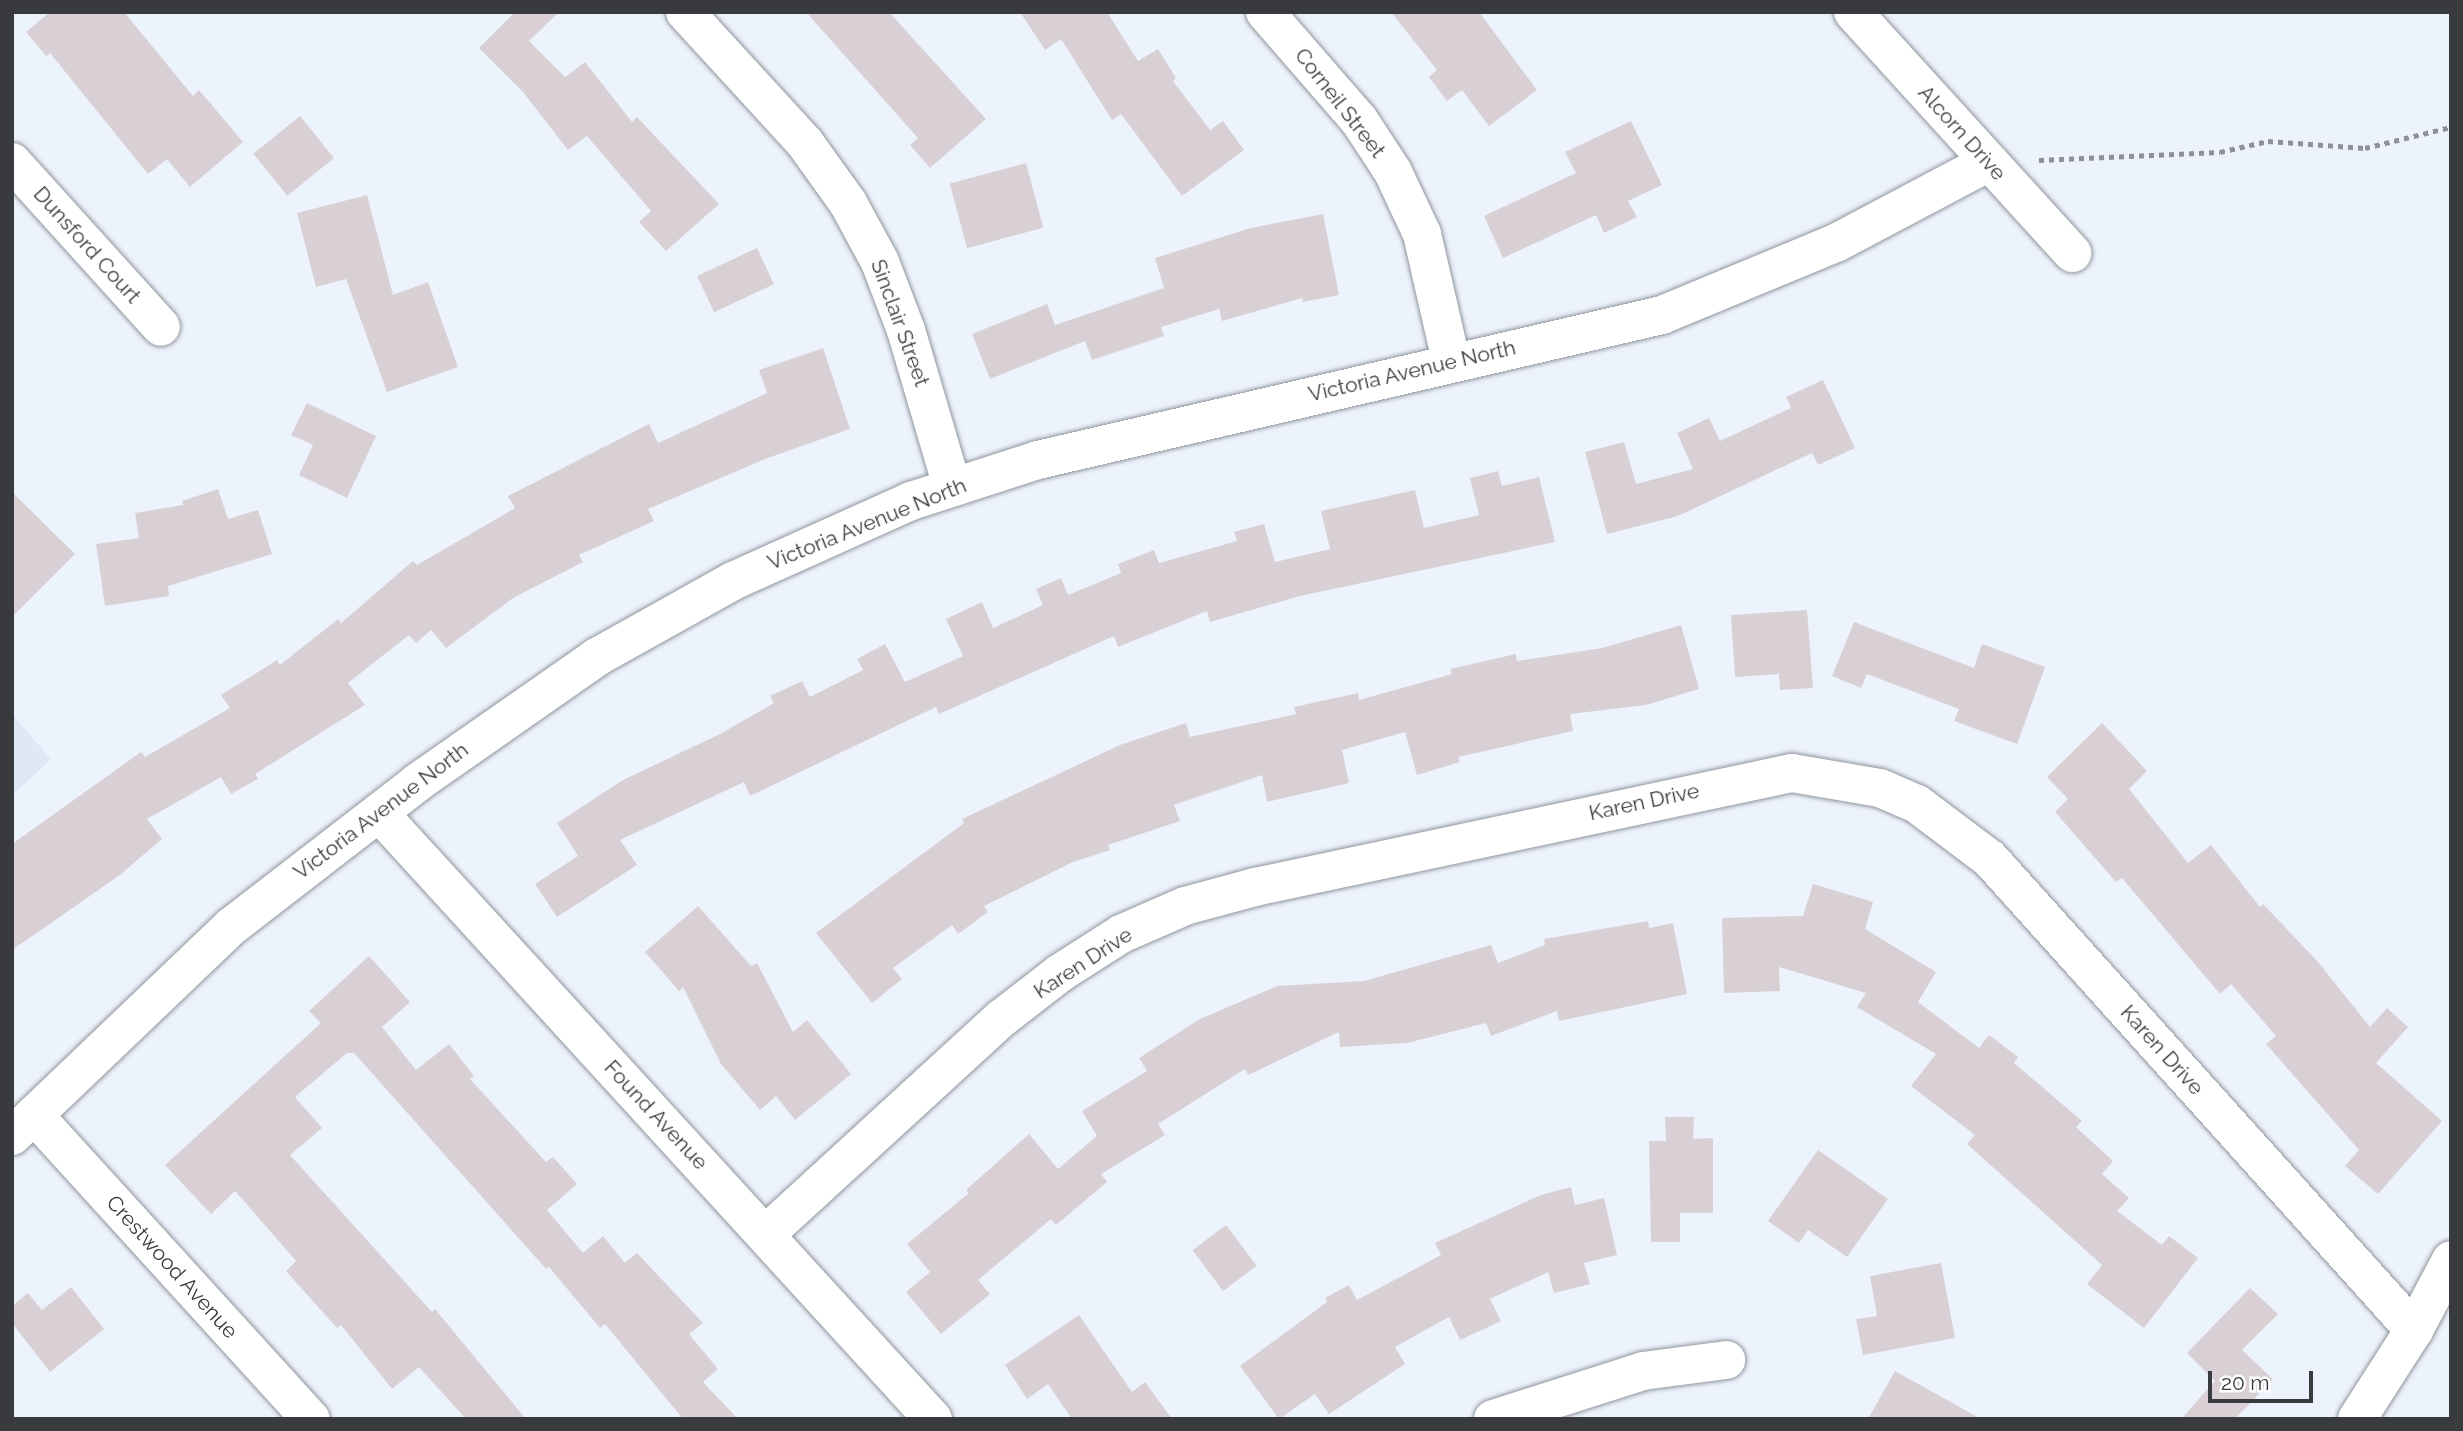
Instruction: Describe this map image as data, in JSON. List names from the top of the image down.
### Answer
{
  "streets": {
    "street": [
      "Corneil Street",
      "Alcorn Drive",
      "Dunsford Court",
      "Sinclair Street",
      "Victoria Avenue North",
      "Karen Drive",
      "Found Avenue",
      "Crestwood Avenue"
    ]
  },
  "crossings": [
    ["Corneil Street", "Victoria Avenue North"],
    ["Alcorn Drive", "Victoria Avenue North"],
    ["Sinclair Street", "Victoria Avenue North"],
    ["Victoria Avenue North", "Found Avenue"],
    ["Victoria Avenue North", "Crestwood Avenue"],
    ["Karen Drive", "Found Avenue"]
  ],
  "scale_bar": "20 m"
}
